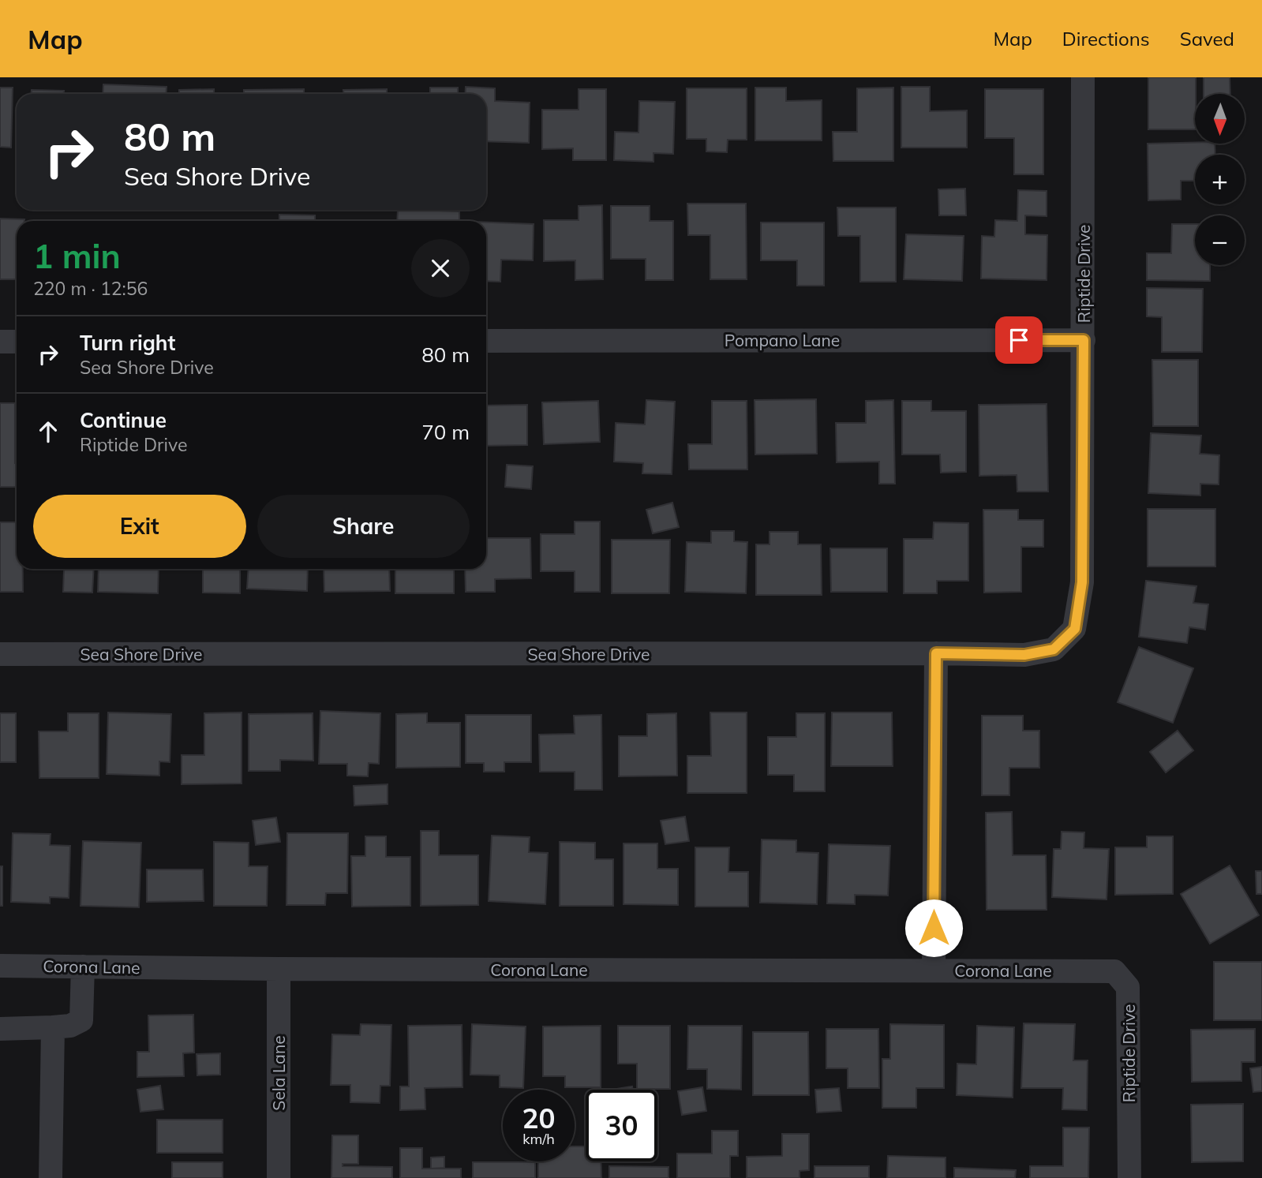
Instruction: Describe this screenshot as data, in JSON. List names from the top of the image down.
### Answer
{
  "streets": {
    "street": [
      "Riptide Drive",
      "Pompano Lane",
      "Sea Shore Drive",
      "Corona Lane",
      "Sela Lane"
    ]
  },
  "crossings": [
    ["Riptide Drive", "Pompano Lane"],
    ["Riptide Drive", "Sea Shore Drive"],
    ["Riptide Drive", "Corona Lane"],
    ["Corona Lane", "Sela Lane"]
  ],
  "north": "bottom",
  "page": {
    "header": "Map",
    "nav": ["Map", "Directions", "Saved"],
    "map_buttons": ["+", "−"],
    "turn": ["80 m", "Sea Shore Drive"],
    "heading": ["1 min", "220 m · 12:56"],
    "list": [
      {
        "name": "Turn right",
        "note": "Sea Shore Drive",
        "value": "80 m"
      },
      {
        "name": "Continue",
        "note": "Riptide Drive",
        "value": "70 m"
      }
    ],
    "buttons": ["Exit", "Share"],
    "speed": "20 km/h",
    "limit": "30"
  }
}
